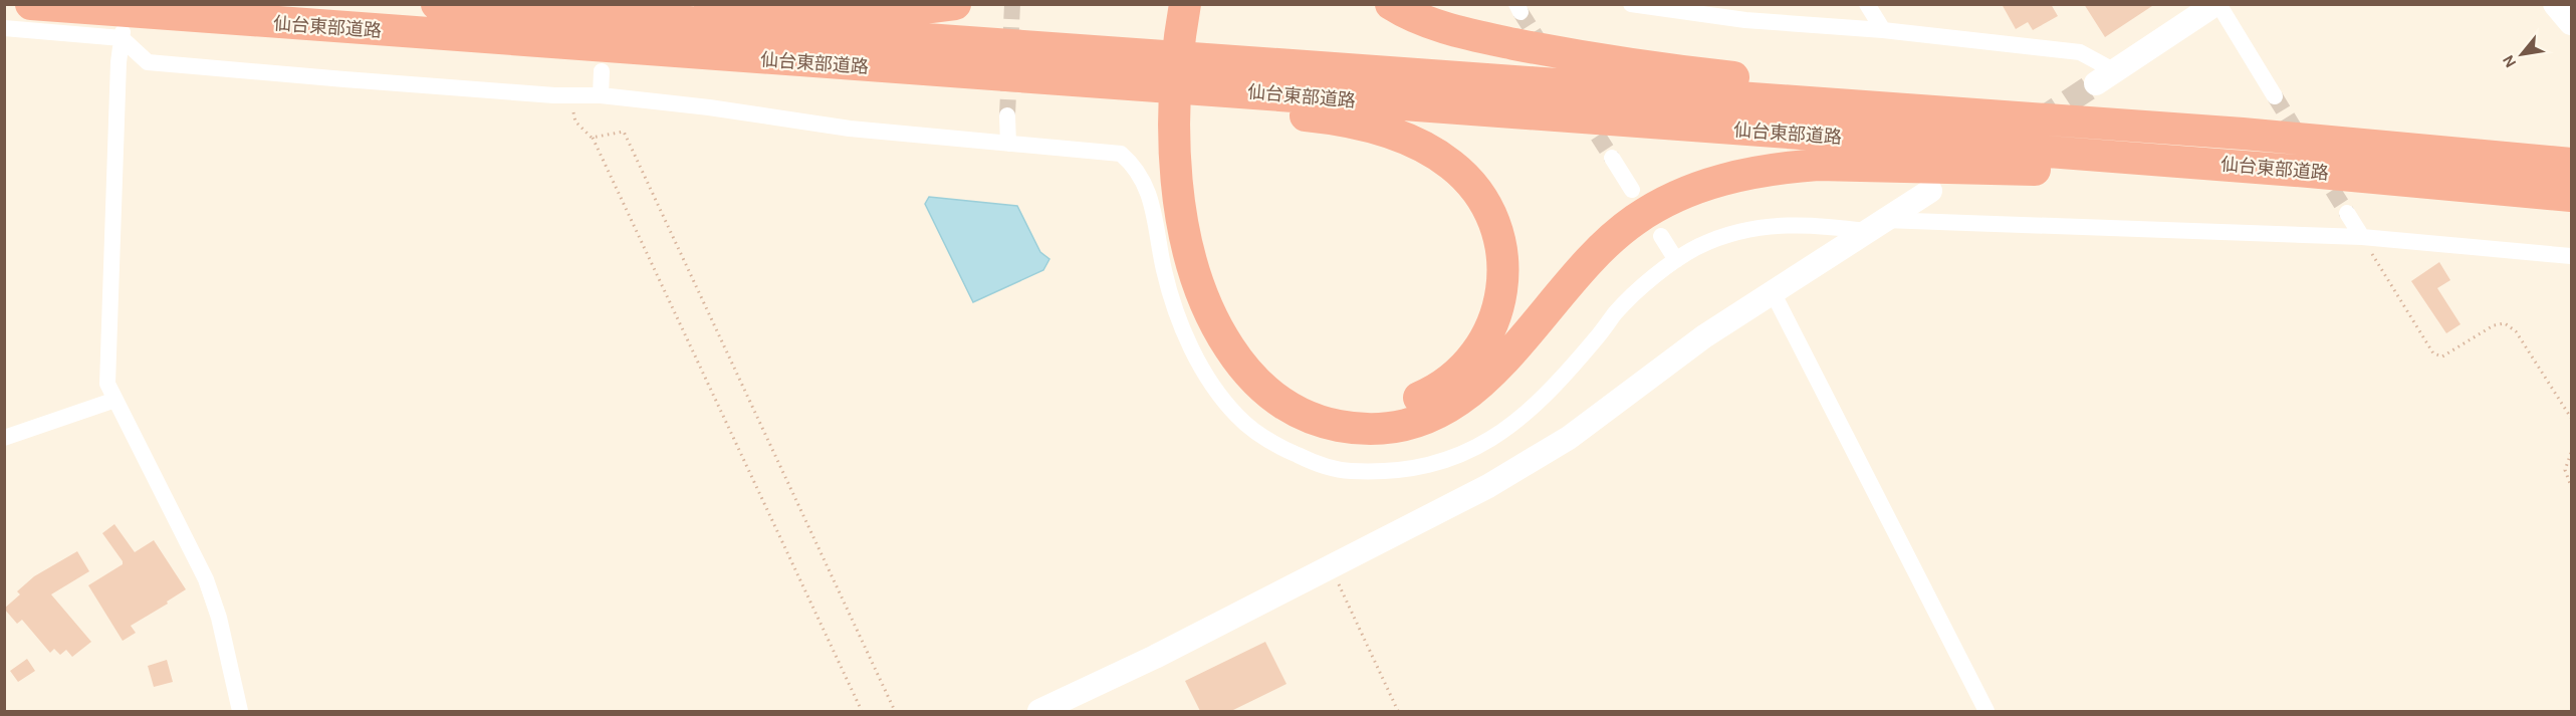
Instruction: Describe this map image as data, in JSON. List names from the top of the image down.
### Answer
{
  "streets": {
    "highway": ["仙台東部道路"]
  },
  "north": "bottom left"
}
